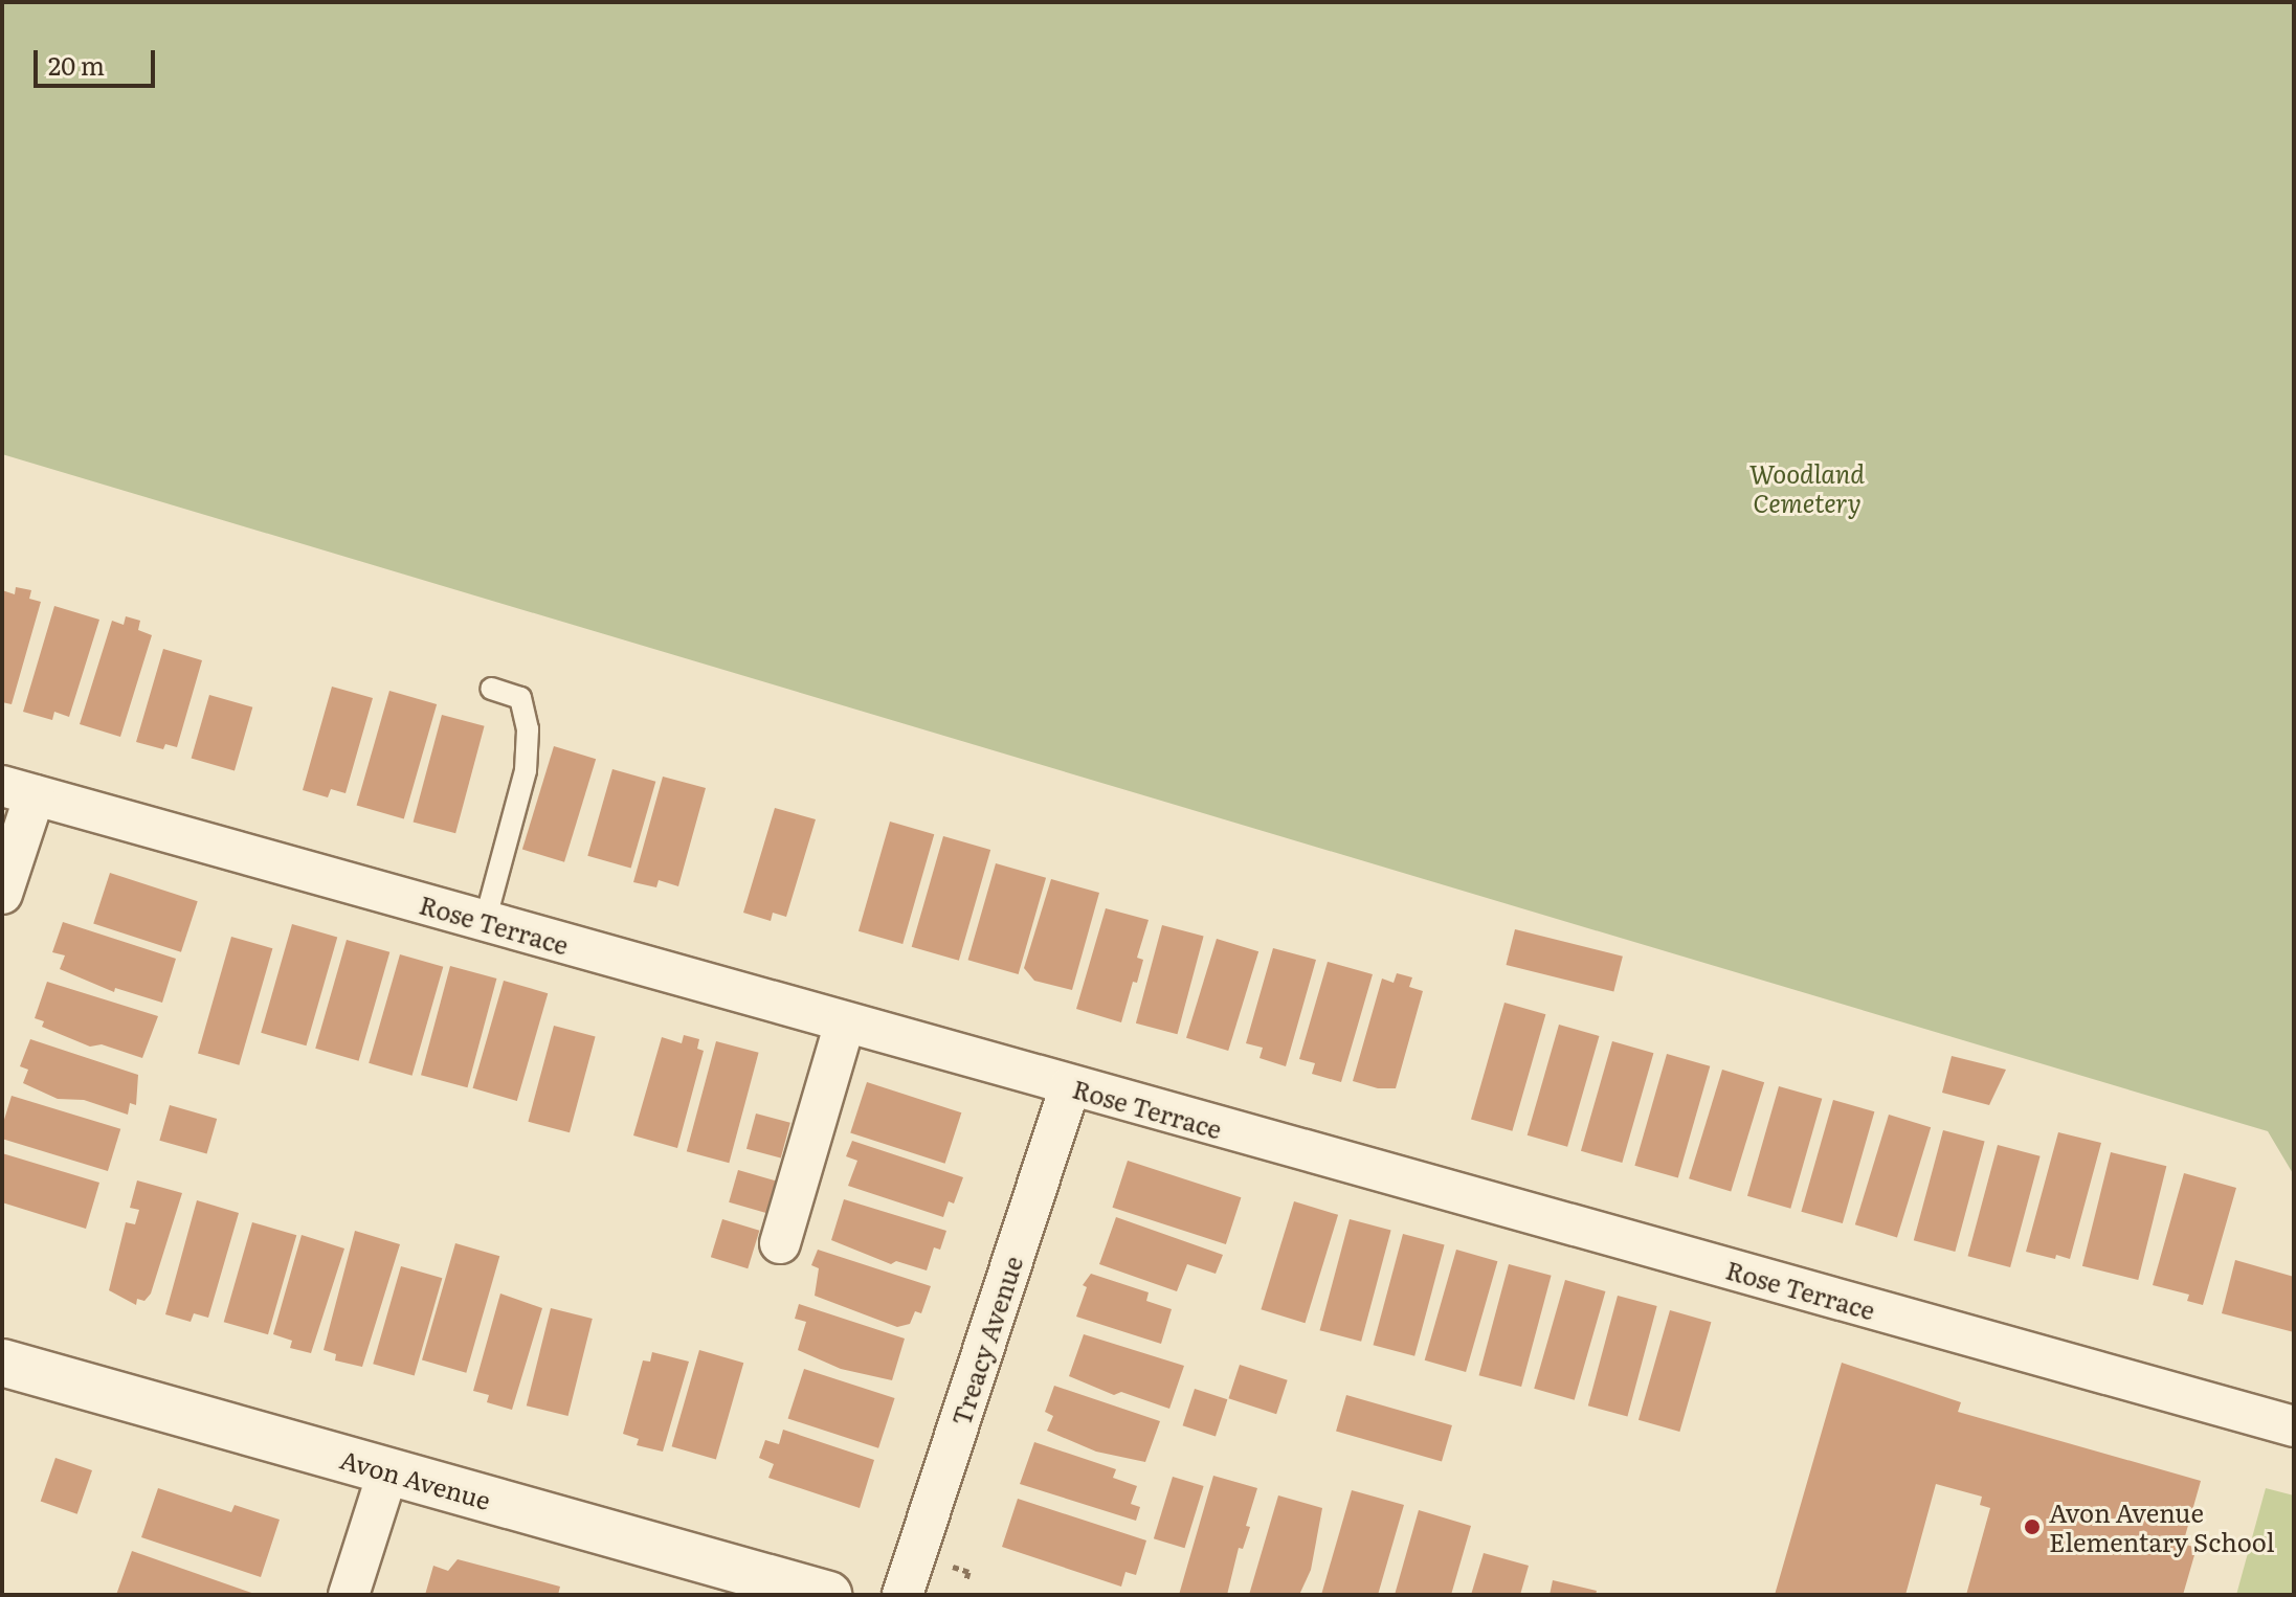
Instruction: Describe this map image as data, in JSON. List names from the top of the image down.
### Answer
{
  "streets": {
    "street": ["Rose Terrace", "Treacy Avenue", "Avon Avenue"]
  },
  "crossings": [
    ["Rose Terrace", "Treacy Avenue"]
  ],
  "parks": ["Woodland Cemetery"],
  "places": ["Avon Avenue Elementary School"],
  "scale_bar": "20 m"
}
